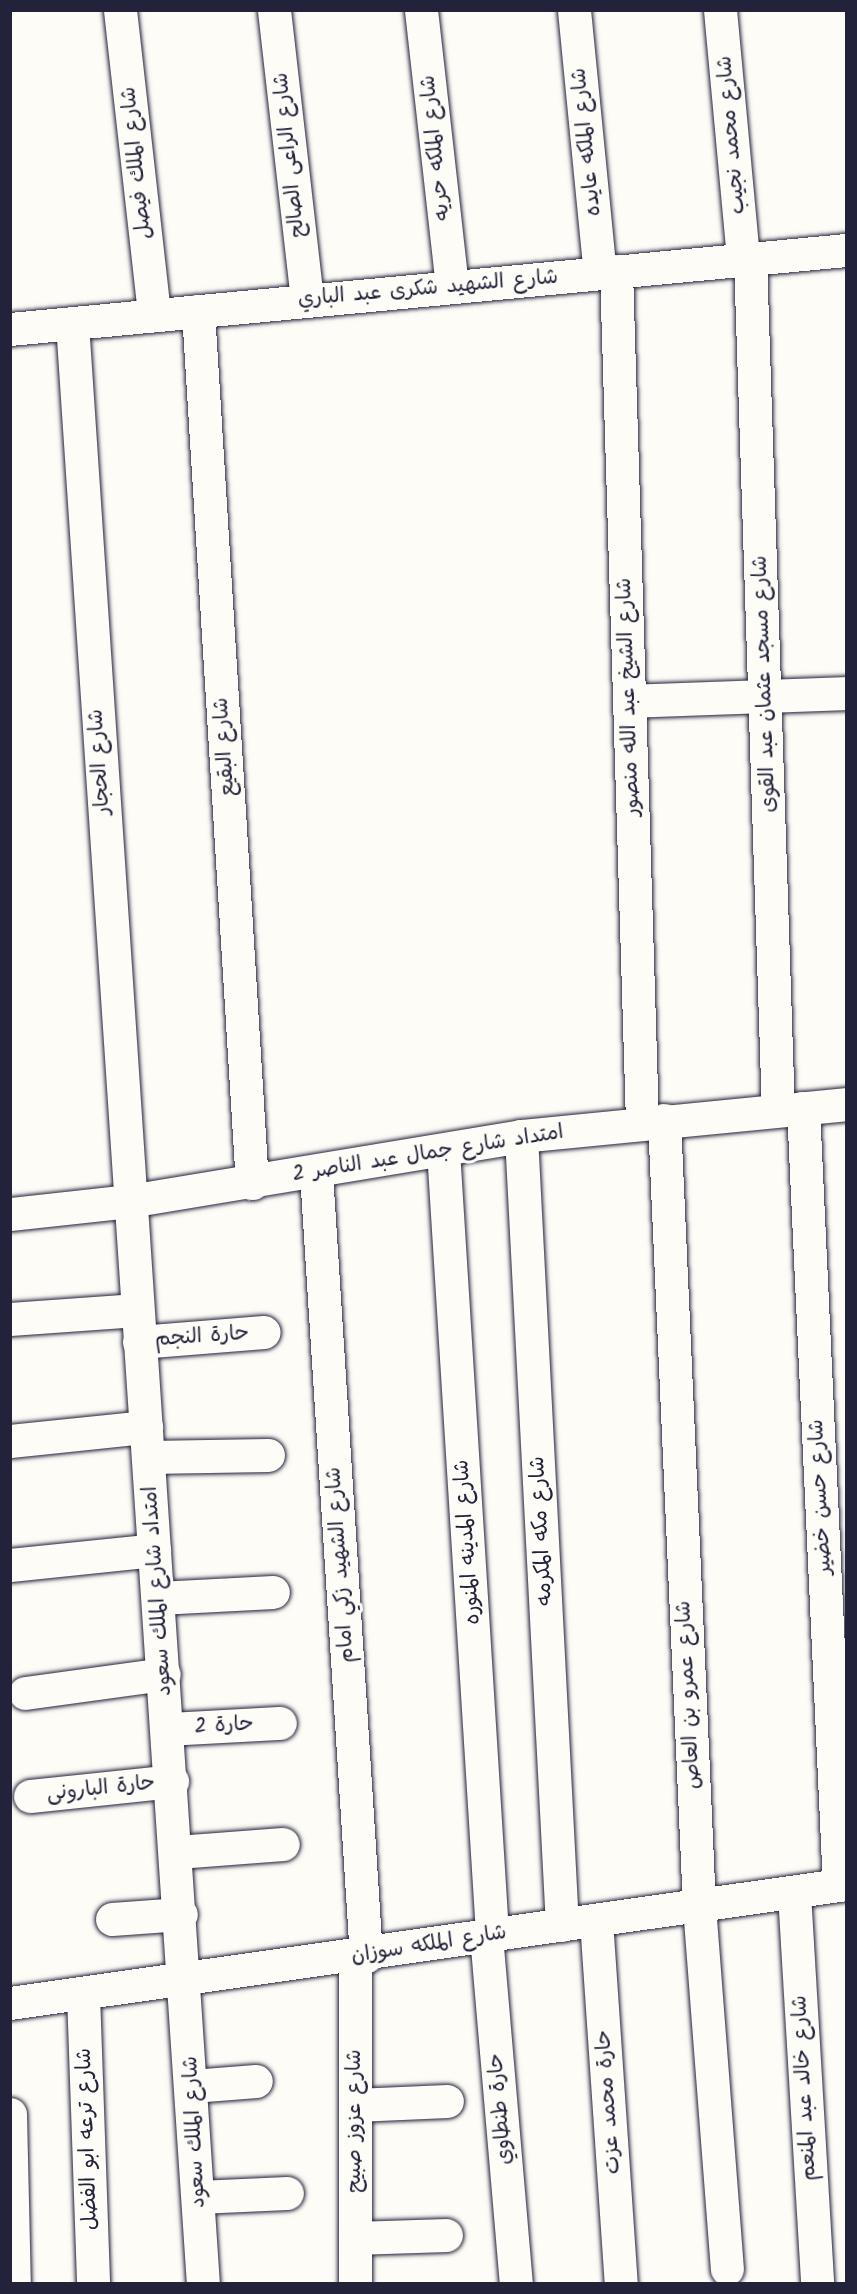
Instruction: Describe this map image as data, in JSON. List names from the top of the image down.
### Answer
{
  "streets": {
    "street": [
      "شارع محمد نجيب",
      "شارع الملكه عايده",
      "شارع الملكه حريه",
      "شارع الراعى الصالح",
      "شارع الملك فيصل",
      "شارع الشهيد شكرى عبد الباري",
      "شارع مسجد عثمان عبد القوى",
      "شارع الشيخ عبد الله منصور",
      "شارع البقيع",
      "شارع الحجار",
      "امتداد شارع جمال عبد الناصر 2",
      "حارة النجم",
      "شارع حسن خضير",
      "شارع مكه المكرمه",
      "شارع المدينه المنوره",
      "شارع الشهيد زكي امام",
      "امتداد شارع الملك سعود",
      "شارع عمرو بن العاص",
      "حارة 2",
      "حارة البارونى",
      "شارع الملكه سوزان",
      "شارع خالد عبد المنعم",
      "حارة محمد عزت",
      "حارة طنطاوي",
      "شارع عزوز صبيح",
      "شارع الملك سعود",
      "شارع ترعه ابو الفضل"
    ]
  },
  "crossings": [
    ["شارع محمد نجيب", "شارع الشهيد شكرى عبد الباري"],
    ["شارع محمد نجيب", "شارع مسجد عثمان عبد القوى"],
    ["شارع الملكه عايده", "شارع الشهيد شكرى عبد الباري"],
    ["شارع الملكه عايده", "شارع الشيخ عبد الله منصور"],
    ["شارع الملكه حريه", "شارع الشهيد شكرى عبد الباري"],
    ["شارع الراعى الصالح", "شارع الشهيد شكرى عبد الباري"],
    ["شارع الملك فيصل", "شارع الشهيد شكرى عبد الباري"],
    ["شارع الشهيد شكرى عبد الباري", "شارع مسجد عثمان عبد القوى"],
    ["شارع الشهيد شكرى عبد الباري", "شارع الشيخ عبد الله منصور"],
    ["شارع الشهيد شكرى عبد الباري", "شارع البقيع"],
    ["شارع الشهيد شكرى عبد الباري", "شارع الحجار"],
    ["شارع مسجد عثمان عبد القوى", "امتداد شارع جمال عبد الناصر 2"],
    ["شارع مسجد عثمان عبد القوى", "شارع حسن خضير"],
    ["شارع الشيخ عبد الله منصور", "امتداد شارع جمال عبد الناصر 2"],
    ["شارع الشيخ عبد الله منصور", "شارع عمرو بن العاص"],
    ["شارع البقيع", "امتداد شارع جمال عبد الناصر 2"],
    ["شارع الحجار", "امتداد شارع جمال عبد الناصر 2"],
    ["شارع الحجار", "امتداد شارع الملك سعود"],
    ["امتداد شارع جمال عبد الناصر 2", "شارع حسن خضير"],
    ["امتداد شارع جمال عبد الناصر 2", "شارع مكه المكرمه"],
    ["امتداد شارع جمال عبد الناصر 2", "شارع المدينه المنوره"],
    ["امتداد شارع جمال عبد الناصر 2", "شارع الشهيد زكي امام"],
    ["امتداد شارع جمال عبد الناصر 2", "امتداد شارع الملك سعود"],
    ["امتداد شارع جمال عبد الناصر 2", "شارع عمرو بن العاص"],
    ["حارة النجم", "امتداد شارع الملك سعود"],
    ["شارع حسن خضير", "شارع الملكه سوزان"],
    ["شارع مكه المكرمه", "شارع الملكه سوزان"],
    ["شارع المدينه المنوره", "شارع الملكه سوزان"],
    ["شارع المدينه المنوره", "حارة طنطاوي"],
    ["شارع الشهيد زكي امام", "شارع الملكه سوزان"],
    ["شارع الشهيد زكي امام", "شارع عزوز صبيح"],
    ["امتداد شارع الملك سعود", "حارة 2"],
    ["امتداد شارع الملك سعود", "حارة البارونى"],
    ["امتداد شارع الملك سعود", "شارع الملكه سوزان"],
    ["امتداد شارع الملك سعود", "شارع الملك سعود"],
    ["شارع عمرو بن العاص", "شارع الملكه سوزان"],
    ["شارع الملكه سوزان", "شارع خالد عبد المنعم"],
    ["شارع الملكه سوزان", "حارة محمد عزت"],
    ["شارع الملكه سوزان", "حارة طنطاوي"],
    ["شارع الملكه سوزان", "شارع عزوز صبيح"],
    ["شارع الملكه سوزان", "شارع الملك سعود"],
    ["شارع الملكه سوزان", "شارع ترعه ابو الفضل"]
  ]
}
